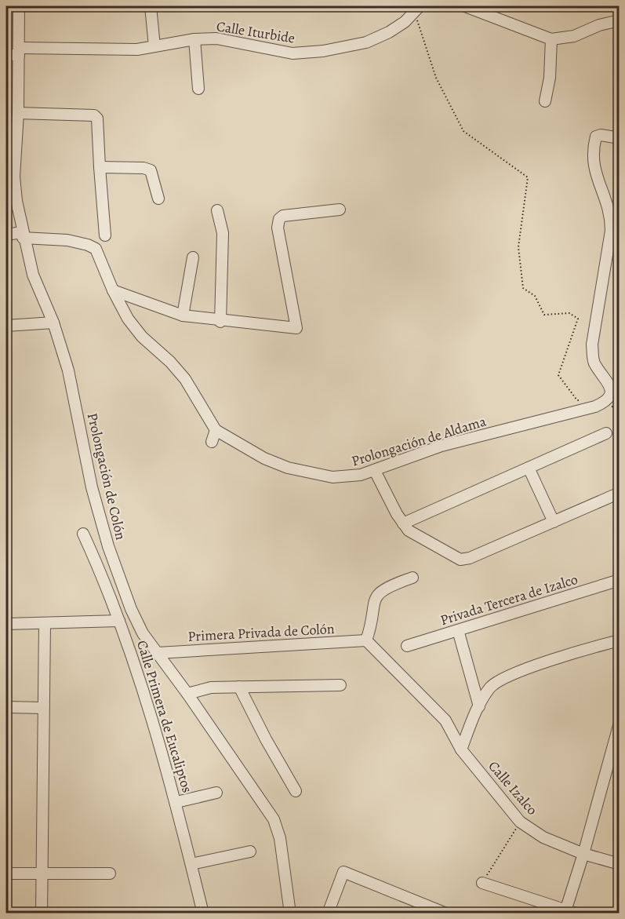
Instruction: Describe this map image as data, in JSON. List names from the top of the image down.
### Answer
{
  "streets": {
    "street": [
      "Calle Iturbide",
      "Prolongación de Aldama",
      "Prolongación de Colón",
      "Privada Tercera de Izalco",
      "Primera Privada de Colón",
      "Calle Primera de Eucaliptos",
      "Calle Izalco"
    ]
  },
  "crossings": [
    ["Calle Iturbide", "Prolongación de Colón"],
    ["Prolongación de Aldama", "Prolongación de Colón"],
    ["Prolongación de Colón", "Primera Privada de Colón"],
    ["Primera Privada de Colón", "Calle Izalco"]
  ]
}
